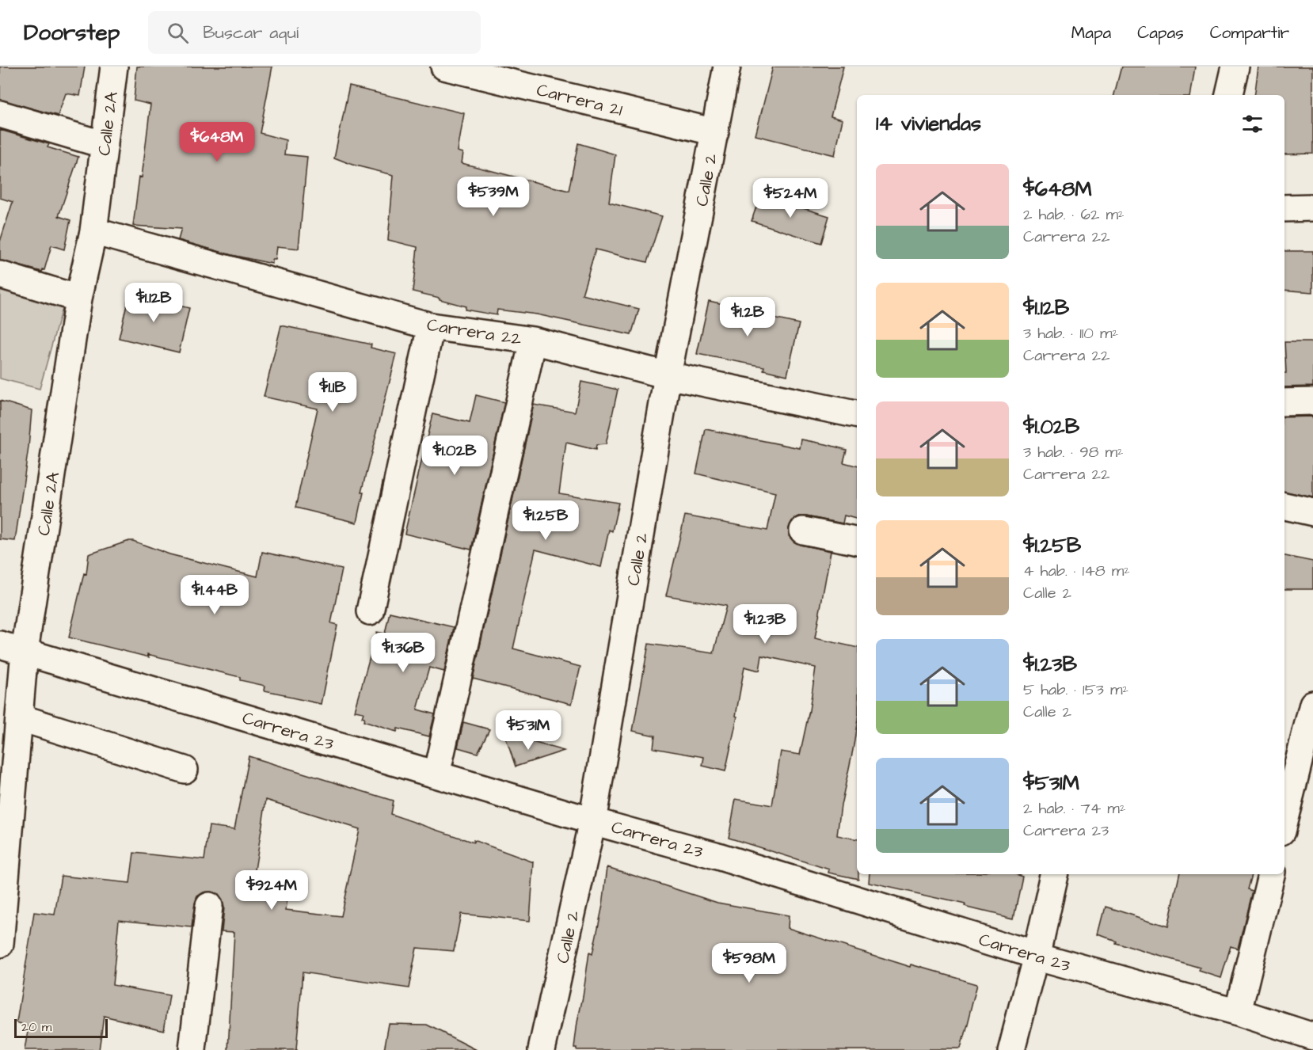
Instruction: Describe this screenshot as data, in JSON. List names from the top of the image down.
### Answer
{
  "streets": {
    "street": [
      "Carrera 21",
      "Calle 2A",
      "Calle 2",
      "Carrera 22",
      "Carrera 23"
    ]
  },
  "crossings": [
    ["Carrera 21", "Calle 2"],
    ["Calle 2A", "Carrera 22"],
    ["Calle 2A", "Carrera 23"],
    ["Calle 2", "Carrera 22"],
    ["Calle 2", "Carrera 23"]
  ],
  "scale_bar": "20 m",
  "page": {
    "header": "Doorstep",
    "search": "Buscar aquí",
    "nav": ["Mapa", "Capas", "Compartir"],
    "heading": "14 viviendas",
    "price": [
      "$648M",
      "$539M",
      "$524M",
      "$1.12B",
      "$1.2B",
      "$1.1B",
      "$1.02B",
      "$1.25B",
      "$1.44B",
      "$1.23B",
      "$1.36B",
      "$531M",
      "$924M",
      "$598M"
    ],
    "list": [
      {
        "name": "$648M",
        "note": "2 hab. · 62 m² · Carrera 22"
      },
      {
        "name": "$1.12B",
        "note": "3 hab. · 110 m² · Carrera 22"
      },
      {
        "name": "$1.02B",
        "note": "3 hab. · 98 m² · Carrera 22"
      },
      {
        "name": "$1.25B",
        "note": "4 hab. · 148 m² · Calle 2"
      },
      {
        "name": "$1.23B",
        "note": "5 hab. · 153 m² · Calle 2"
      },
      {
        "name": "$531M",
        "note": "2 hab. · 74 m² · Carrera 23"
      }
    ],
    "scale": "20 m"
  }
}
